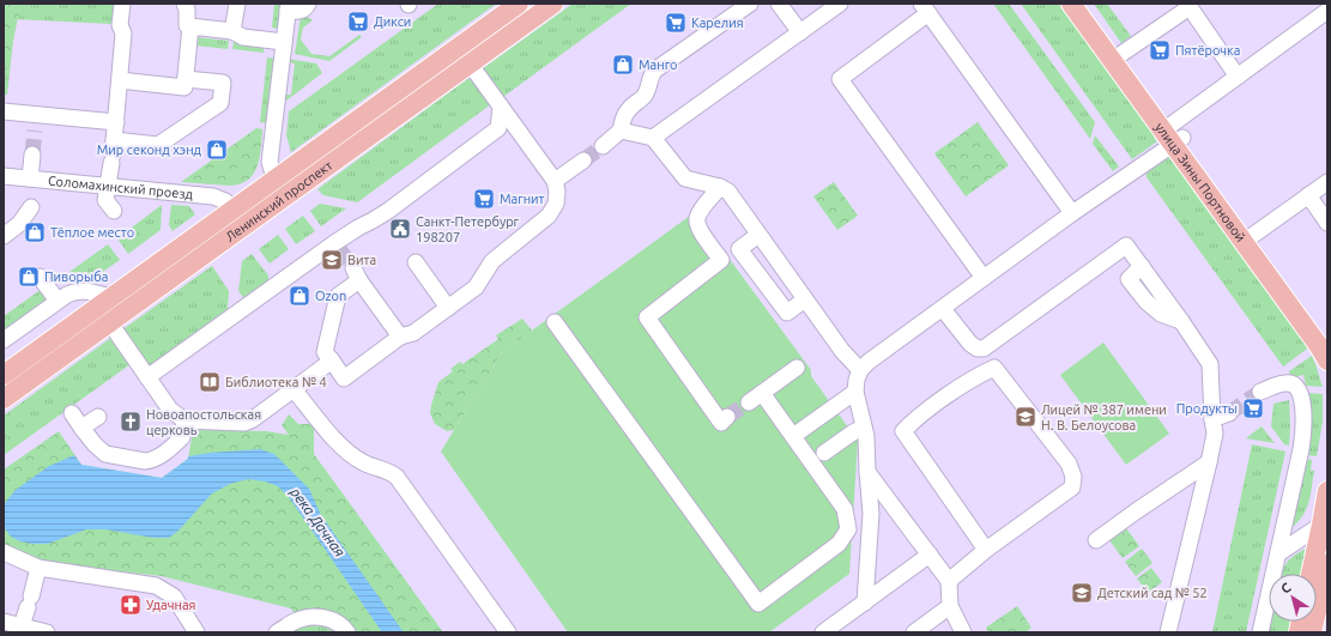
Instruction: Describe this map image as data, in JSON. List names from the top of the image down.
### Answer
{
  "streets": {
    "main road": ["улица Зины Портновой", "Ленинский проспект"],
    "street": ["Соломахинский проезд"]
  },
  "crossings": [
    ["Соломахинский проезд", "Ленинский проспект"]
  ],
  "water": ["река Дачная"],
  "places": {
    "supermarket": [
      "Дикси",
      "Карелия",
      "Пятёрочка",
      "Магнит",
      "Продукты"
    ],
    "shop": [
      "Манго",
      "Мир секонд хэнд",
      "Тёплое место",
      "Пиворыба",
      "Ozon"
    ],
    "public building": ["Санкт-Петербург 198207"],
    "school or university": ["Вита", "Лицей № 387 имени Н. В. Белоусова", "Детский сад № 52"],
    "library": ["Библиотека № 4"],
    "church": ["Новоапостольская церковь"],
    "pharmacy": ["Удачная"]
  },
  "north": "top left"
}
